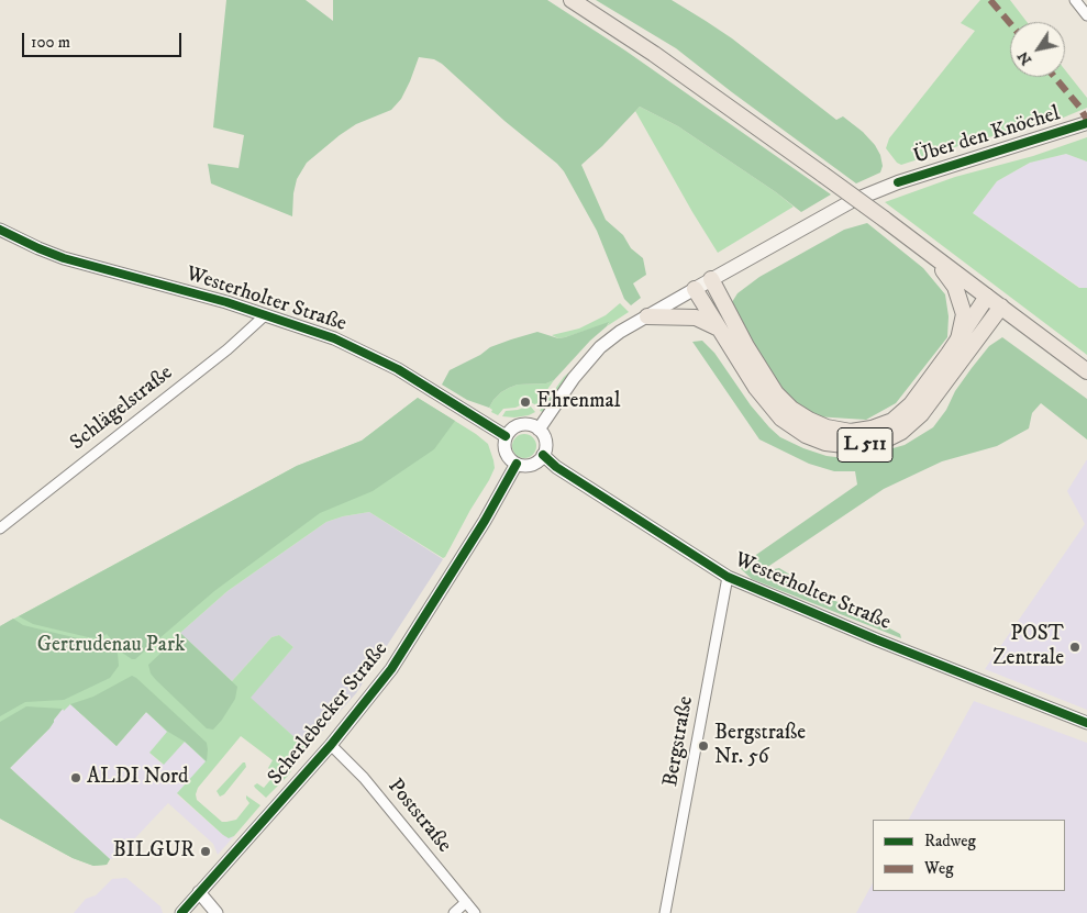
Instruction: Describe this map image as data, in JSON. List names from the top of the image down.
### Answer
{
  "streets": {
    "main road": ["Über den Knöchel", "L 511"],
    "street": [
      "Westerholter Straße",
      "Schlägelstraße",
      "Scherlebecker Straße",
      "Bergstraße",
      "Poststraße"
    ]
  },
  "crossings": [
    ["Über den Knöchel", "Westerholter Straße"],
    ["Über den Knöchel", "L 511"],
    ["Über den Knöchel", "Scherlebecker Straße"],
    ["Westerholter Straße", "Schlägelstraße"],
    ["Westerholter Straße", "Scherlebecker Straße"],
    ["Westerholter Straße", "Bergstraße"],
    ["Scherlebecker Straße", "Poststraße"]
  ],
  "parks": ["Gertrudenau Park"],
  "places": [
    "Ehrenmal",
    "POST Zentrale",
    "Bergstraße Nr. 56",
    "ALDI Nord",
    "BILGUR"
  ],
  "legend": ["Radweg", "Weg"],
  "scale_bar": "100 m",
  "north": "bottom left"
}
